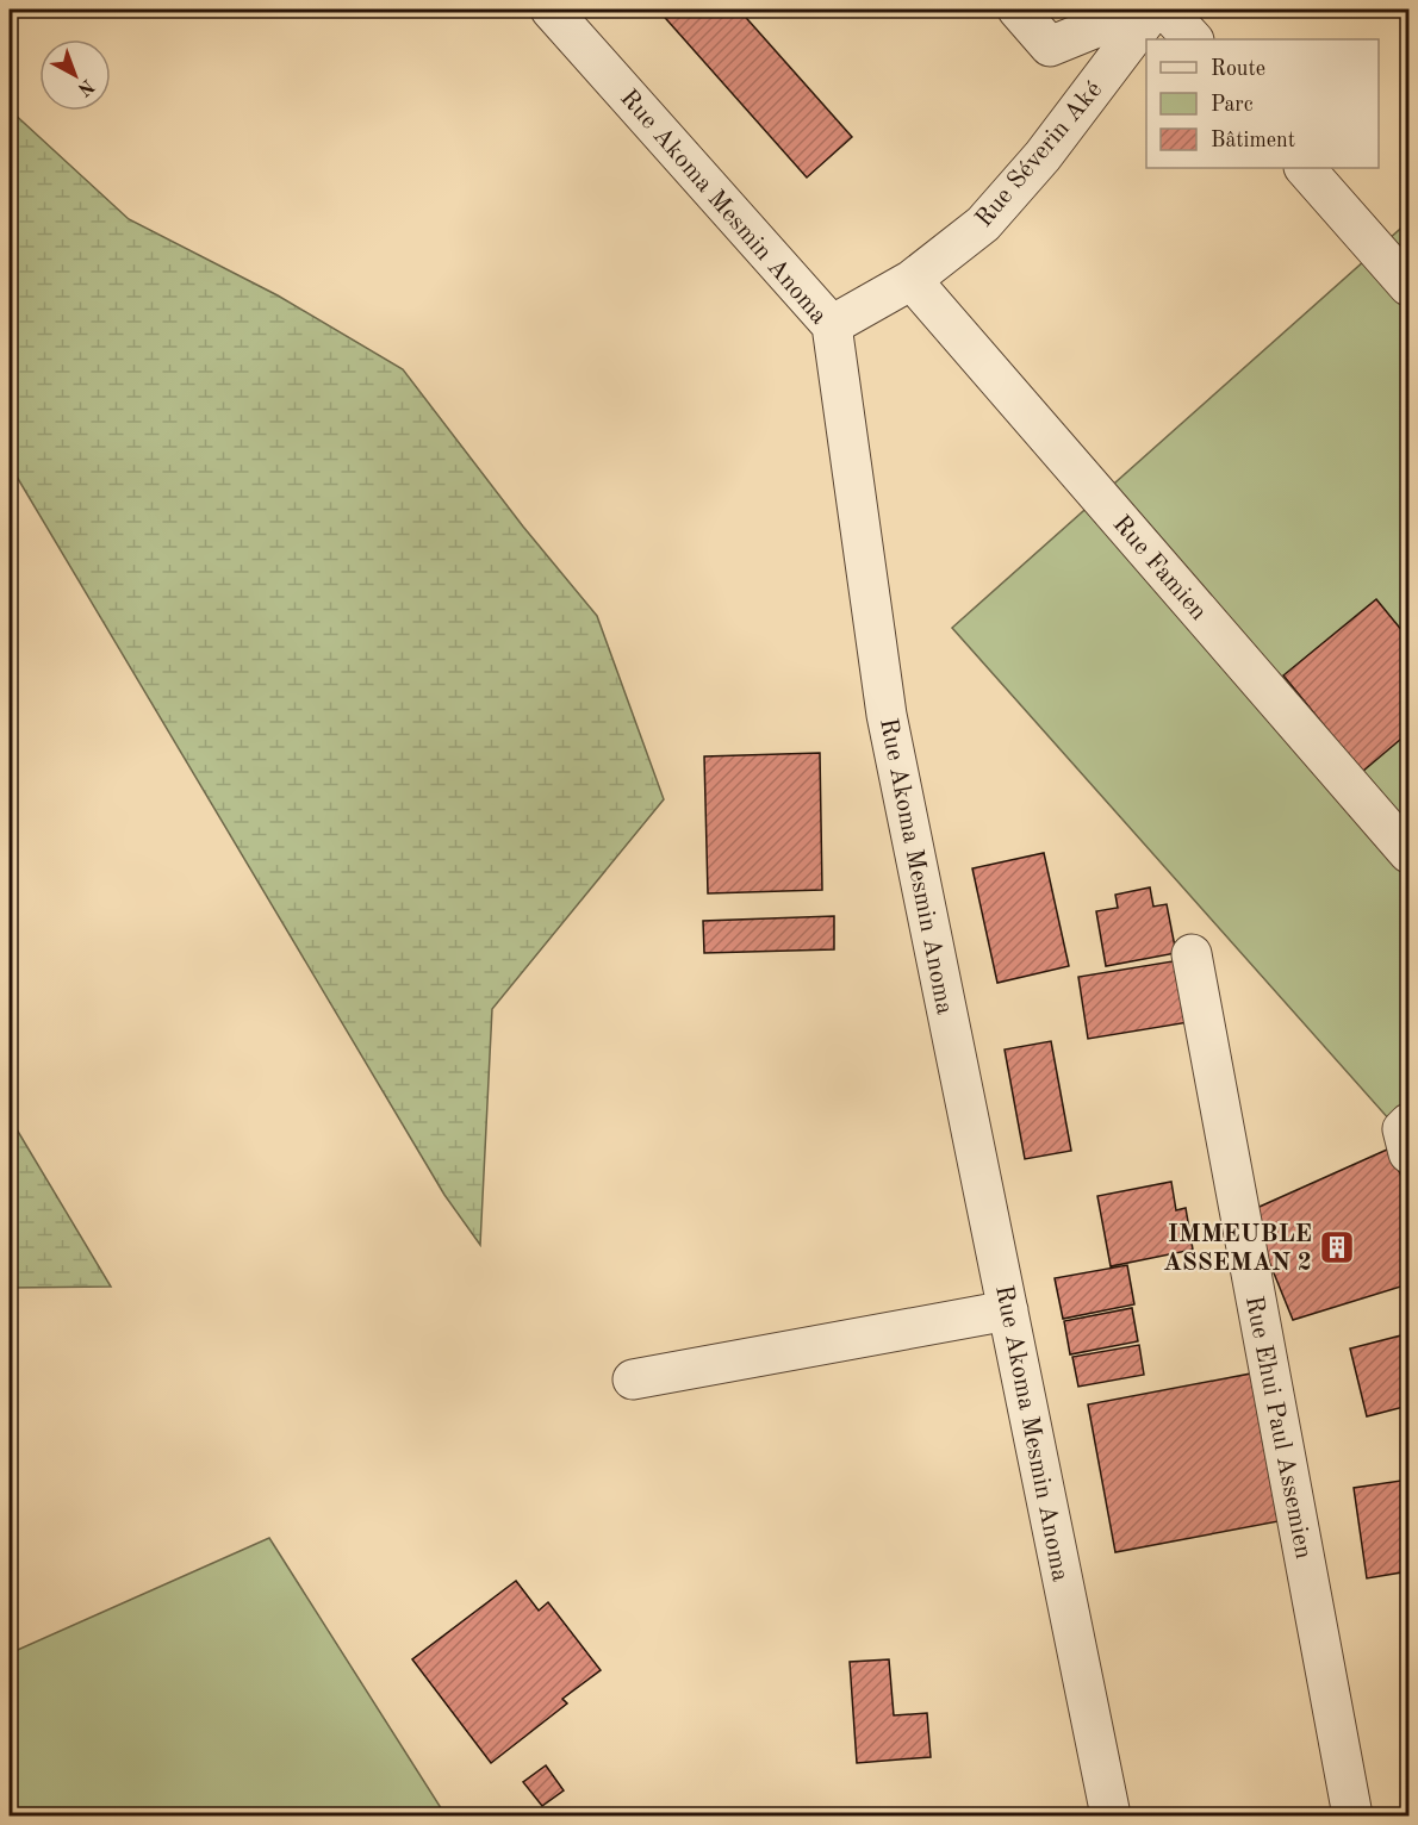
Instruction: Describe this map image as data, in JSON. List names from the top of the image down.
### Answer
{
  "streets": {
    "street": [
      "Rue Séverin Aké",
      "Rue Akoma Mesmin Anoma",
      "Rue Famien",
      "Rue Ehui Paul Assemien"
    ]
  },
  "crossings": [
    ["Rue Séverin Aké", "Rue Akoma Mesmin Anoma"],
    ["Rue Séverin Aké", "Rue Famien"]
  ],
  "places": {
    "building": ["IMMEUBLE ASSEMAN 2"]
  },
  "legend": ["Route", "Parc", "Bâtiment"],
  "north": "bottom right"
}
